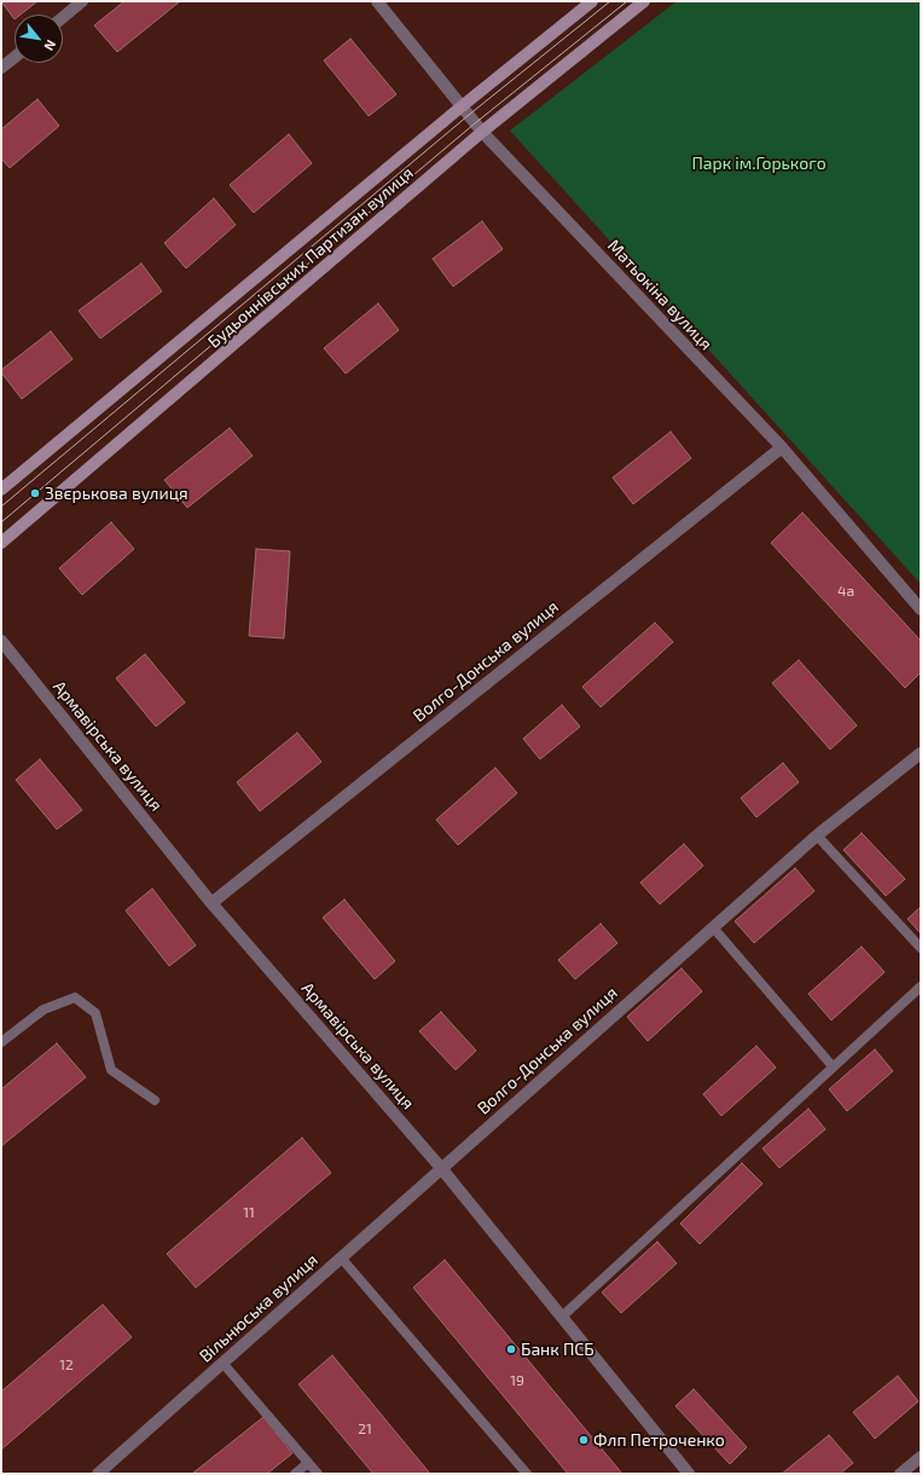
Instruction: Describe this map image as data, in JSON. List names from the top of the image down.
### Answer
{
  "streets": {
    "main road": ["Будьоннівських Партизан вулиця"],
    "street": [
      "Матьокіна вулиця",
      "Волго-Донська вулиця",
      "Армавірська вулиця",
      "Вільнюська вулиця"
    ]
  },
  "crossings": [
    ["Будьоннівських Партизан вулиця", "Матьокіна вулиця"],
    ["Матьокіна вулиця", "Волго-Донська вулиця"],
    ["Волго-Донська вулиця", "Армавірська вулиця"],
    ["Волго-Донська вулиця", "Вільнюська вулиця"],
    ["Армавірська вулиця", "Вільнюська вулиця"]
  ],
  "parks": ["Парк iм.Горького"],
  "places": ["Звєрькова вулиця", "Банк ПСБ", "Флп Петроченко"],
  "house_numbers": [
    "4а",
    "11",
    "12",
    "19",
    "21"
  ],
  "north": "bottom right"
}
